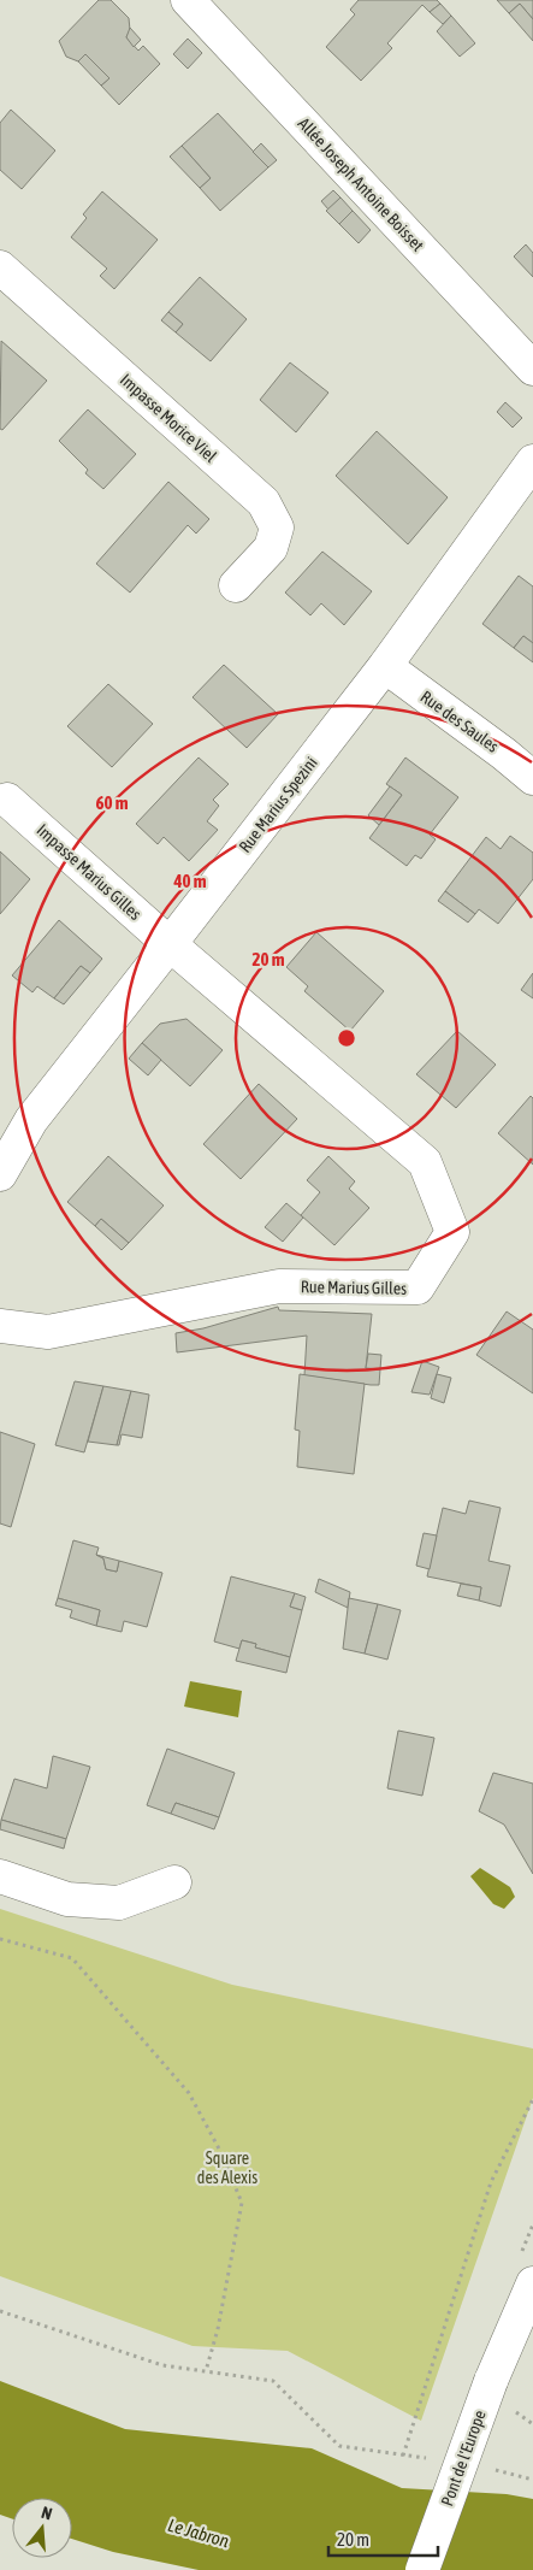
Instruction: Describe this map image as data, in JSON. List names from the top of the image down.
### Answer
{
  "streets": {
    "street": [
      "Allée Joseph Antoine Boisset",
      "Impasse Morice Viel",
      "Rue des Saules",
      "Rue Marius Spezini",
      "Impasse Marius Gilles",
      "Rue Marius Gilles",
      "Pont de l'Europe"
    ]
  },
  "crossings": [
    ["Rue des Saules", "Rue Marius Spezini"],
    ["Rue Marius Spezini", "Impasse Marius Gilles"],
    ["Rue Marius Spezini", "Rue Marius Gilles"],
    ["Impasse Marius Gilles", "Rue Marius Gilles"]
  ],
  "water": ["Le Jabron"],
  "parks": ["Square des Alexis"],
  "scale_bar": "20 m",
  "north": "top",
  "rings": ["60 m", "40 m", "20 m"]
}
